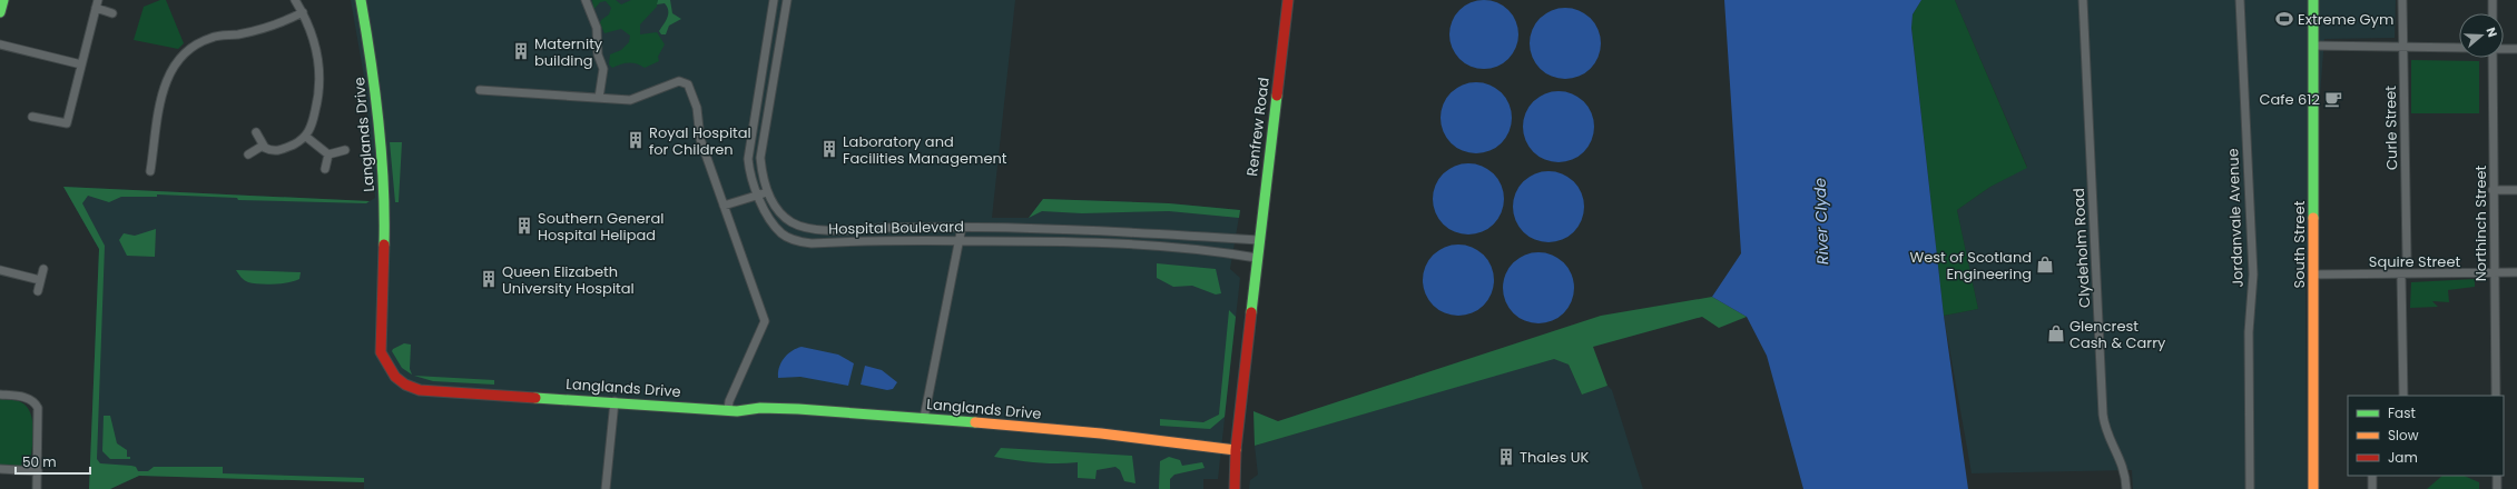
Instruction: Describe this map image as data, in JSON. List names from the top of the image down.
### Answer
{
  "streets": {
    "street": [
      "Renfrew Road",
      "Curle Street",
      "Langlands Drive",
      "Jordanvale Avenue",
      "Northinch Street",
      "Hospital Boulevard",
      "South Street",
      "Clydeholm Road",
      "Squire Street"
    ]
  },
  "crossings": [
    ["Renfrew Road", "Langlands Drive"],
    ["Renfrew Road", "Hospital Boulevard"],
    ["Northinch Street", "Squire Street"],
    ["South Street", "Squire Street"]
  ],
  "water": ["River Clyde"],
  "places": {
    "sports": ["Extreme Gym"],
    "building": [
      "Maternity building",
      "Royal Hospital for Children",
      "Laboratory and Facilities Management",
      "Southern General Hospital Helipad",
      "Queen Elizabeth University Hospital",
      "Thales UK"
    ],
    "cafe": ["Cafe 612"],
    "shop": ["West of Scotland Engineering", "Glencrest Cash & Carry"]
  },
  "legend": ["Fast", "Slow", "Jam"],
  "scale_bar": "50 m",
  "north": "right"
}
